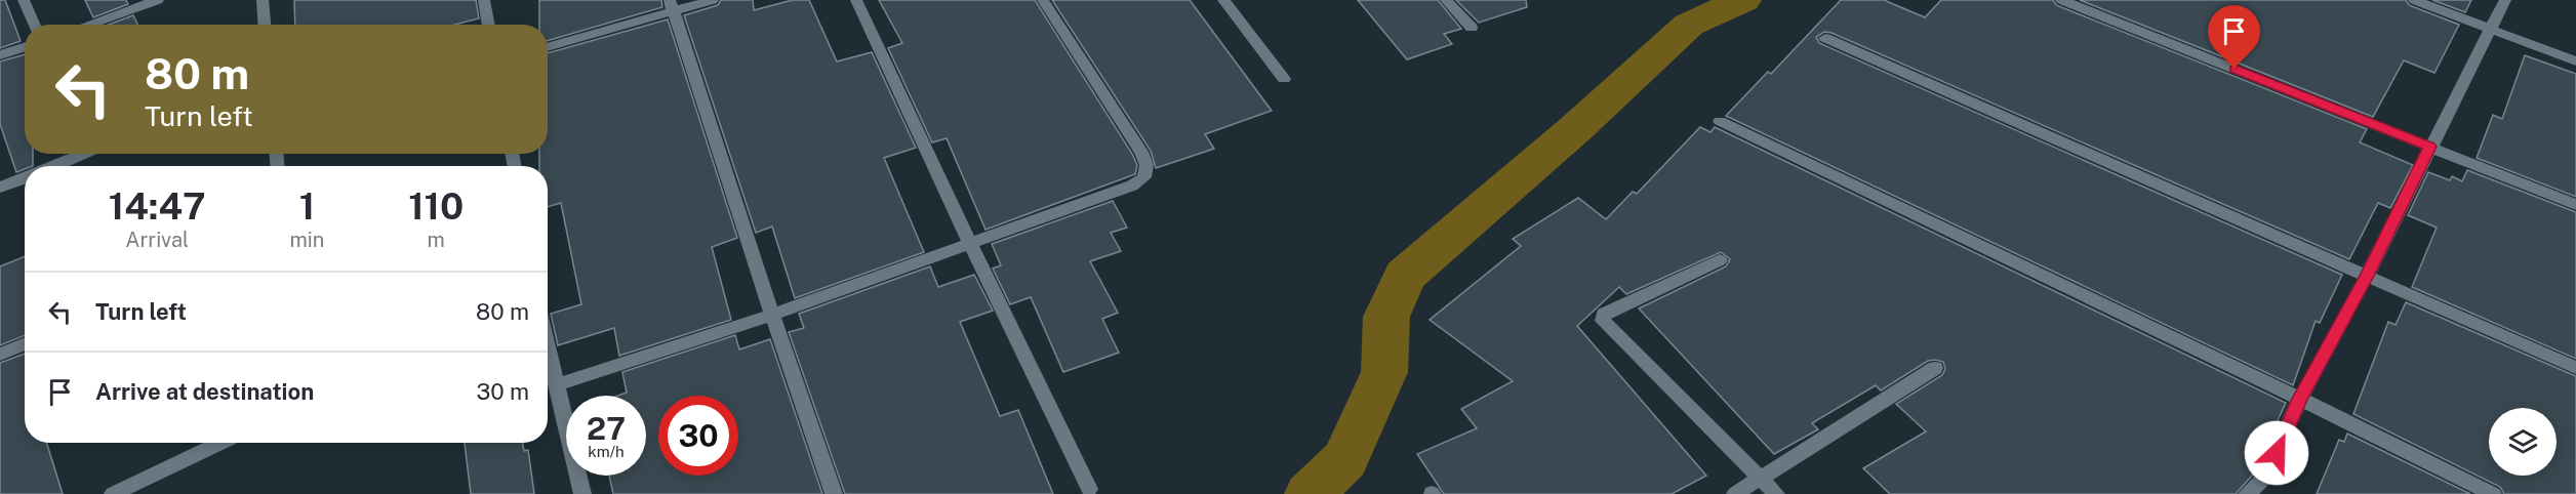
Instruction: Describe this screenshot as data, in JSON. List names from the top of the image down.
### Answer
{
  "page": {
    "turn": ["80 m", "Turn left"],
    "eta": [
      "14:47",
      "Arrival",
      "1",
      "min",
      "110",
      "m"
    ],
    "list": [
      {
        "name": "Turn left",
        "value": "80 m"
      },
      {
        "name": "Arrive at destination",
        "value": "30 m"
      }
    ],
    "speed": "27 km/h",
    "limit": "30"
  }
}
